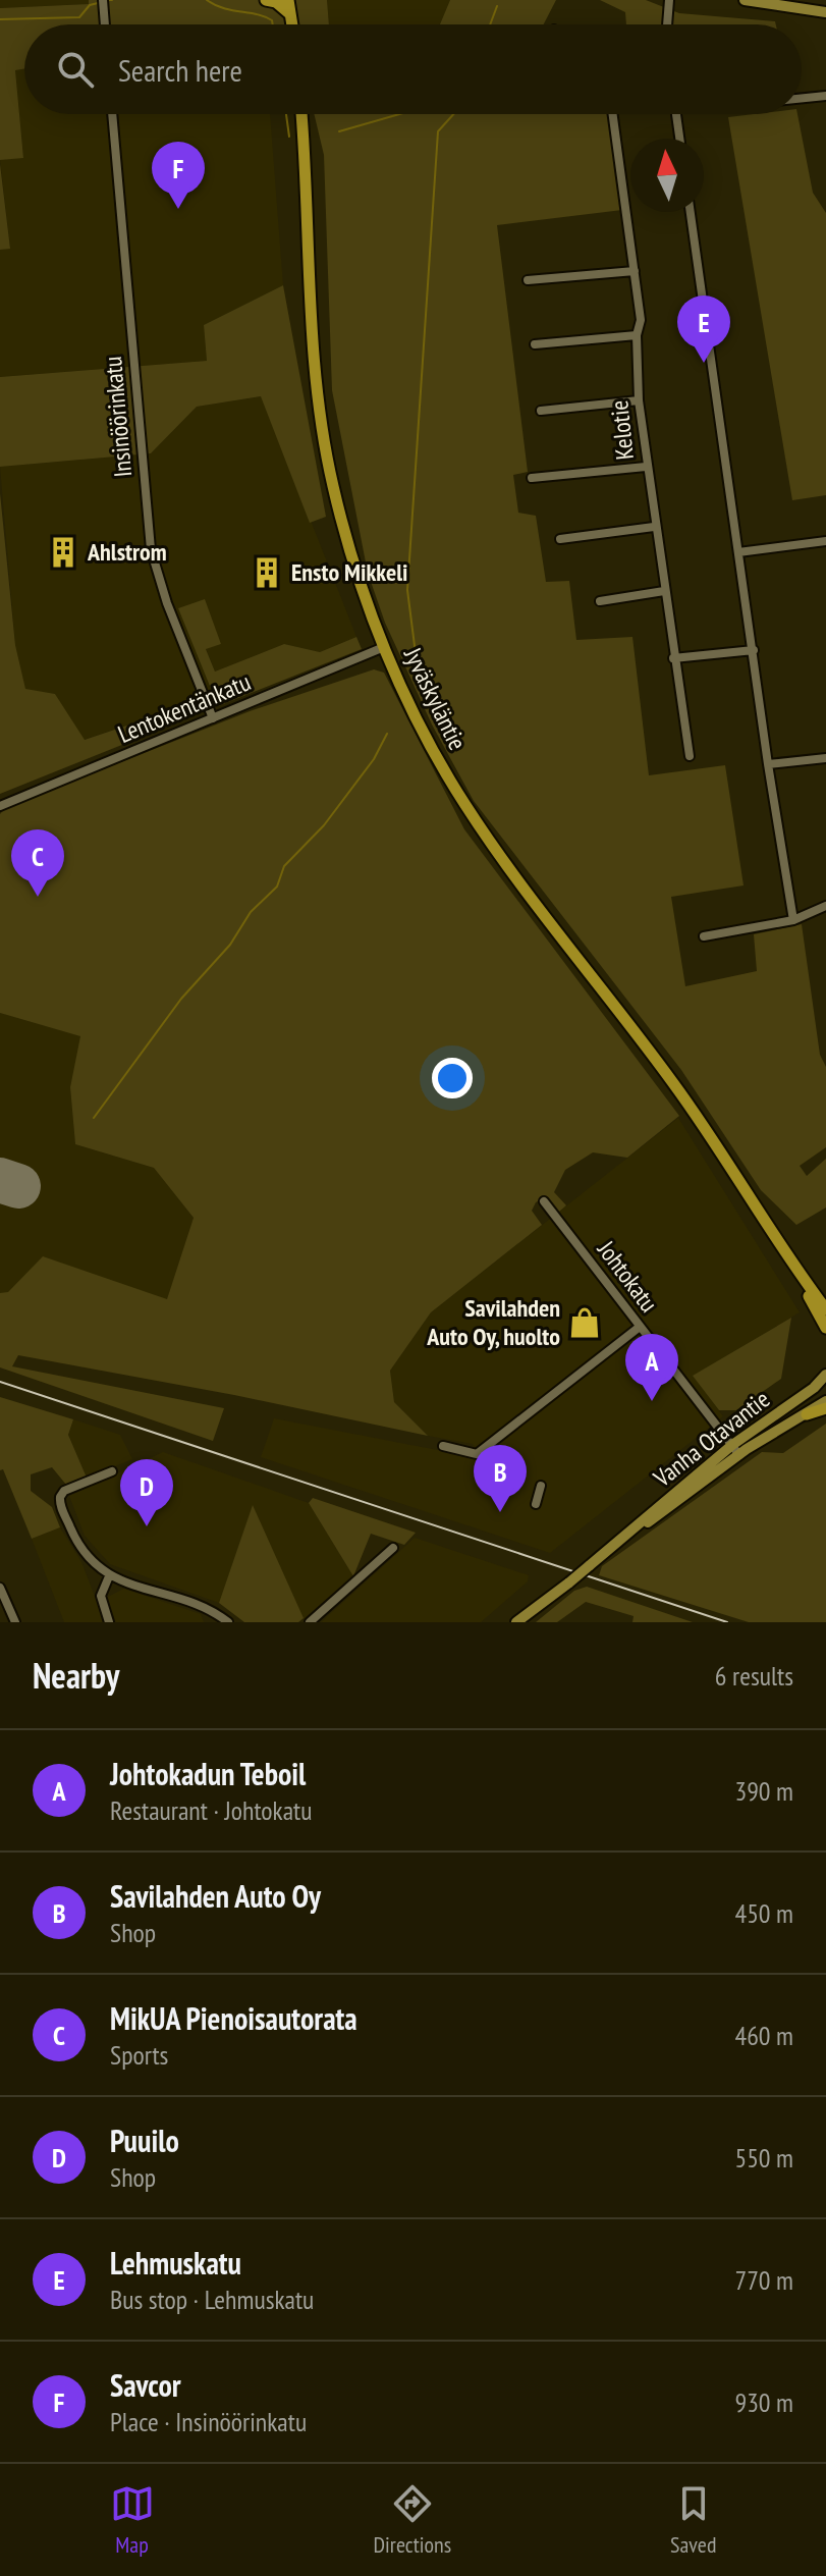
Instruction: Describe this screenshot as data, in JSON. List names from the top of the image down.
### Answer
{
  "streets": {
    "highway": ["Jyväskyläntie"],
    "main road": ["Vanha Otavantie"],
    "street": [
      "Insinöörinkatu",
      "Kelotie",
      "Lentokentänkatu",
      "Johtokatu"
    ]
  },
  "crossings": [
    ["Insinöörinkatu", "Lentokentänkatu"],
    ["Jyväskyläntie", "Lentokentänkatu"],
    ["Johtokatu", "Vanha Otavantie"]
  ],
  "places": {
    "building": ["Ahlstrom", "Ensto Mikkeli"],
    "shop": ["Savilahden Auto Oy, huolto"]
  },
  "north": "top",
  "page": {
    "search": "Search here",
    "pins": [
      "F",
      "E",
      "C",
      "A",
      "B",
      "D"
    ],
    "heading": ["Nearby", "6 results"],
    "list": [
      {
        "mark": "A",
        "name": "Johtokadun Teboil",
        "note": "Restaurant · Johtokatu",
        "value": "390 m"
      },
      {
        "mark": "B",
        "name": "Savilahden Auto Oy",
        "note": "Shop",
        "value": "450 m"
      },
      {
        "mark": "C",
        "name": "MikUA Pienoisautorata",
        "note": "Sports",
        "value": "460 m"
      },
      {
        "mark": "D",
        "name": "Puuilo",
        "note": "Shop",
        "value": "550 m"
      },
      {
        "mark": "E",
        "name": "Lehmuskatu",
        "note": "Bus stop · Lehmuskatu",
        "value": "770 m"
      },
      {
        "mark": "F",
        "name": "Savcor",
        "note": "Place · Insinöörinkatu",
        "value": "930 m"
      }
    ],
    "nav": ["Map", "Directions", "Saved"]
  }
}
